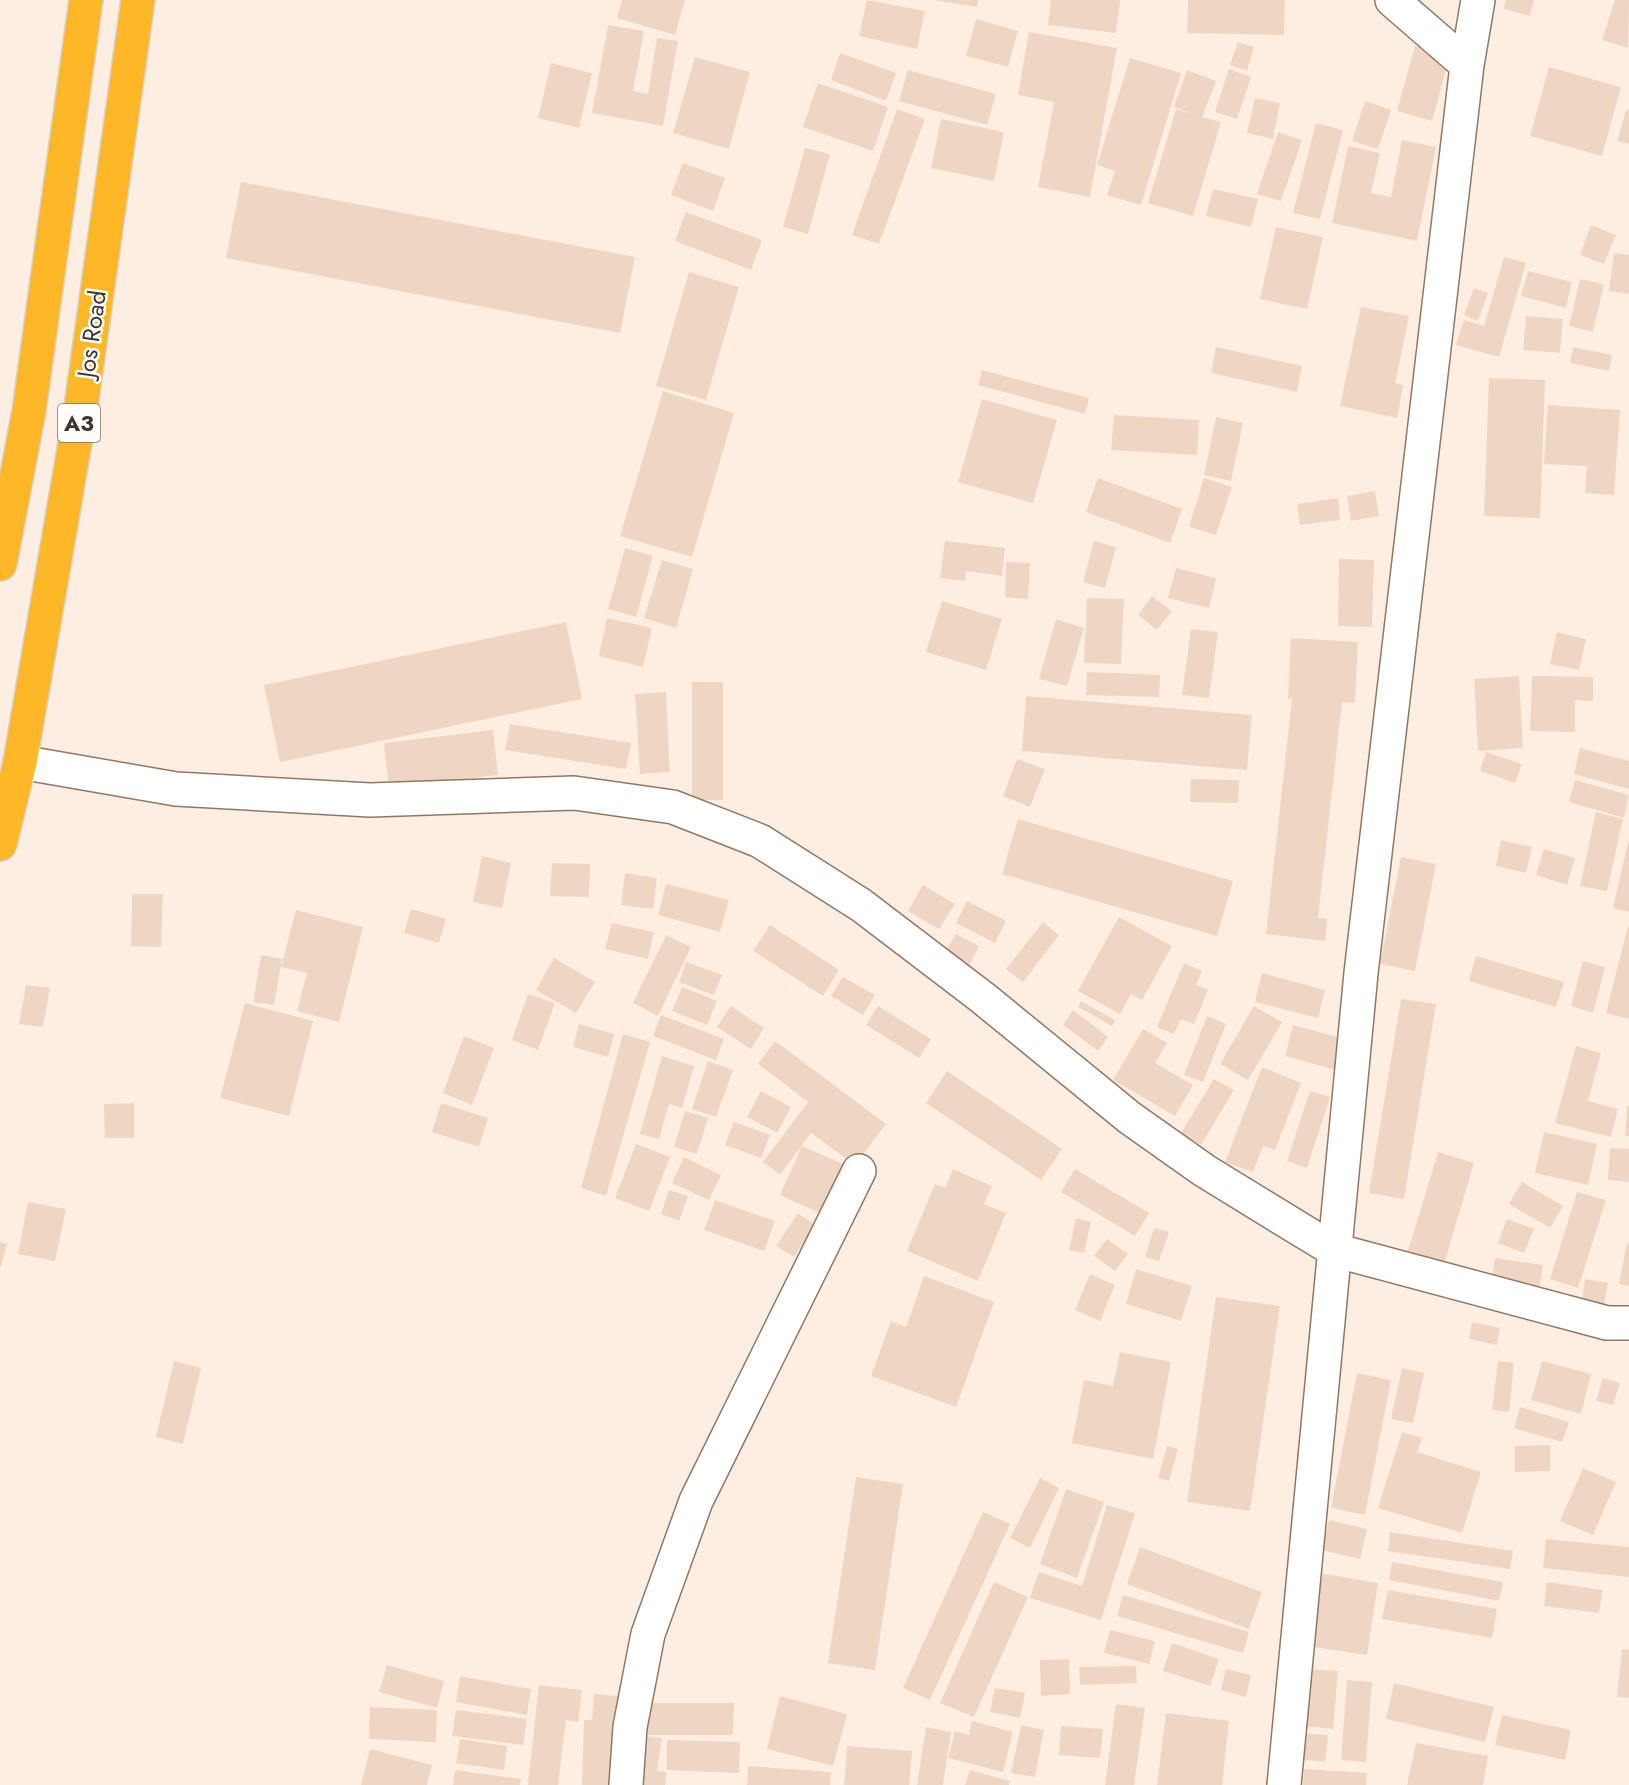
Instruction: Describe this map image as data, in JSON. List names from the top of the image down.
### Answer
{
  "streets": {
    "highway": ["Jos Road", "A3"]
  }
}
